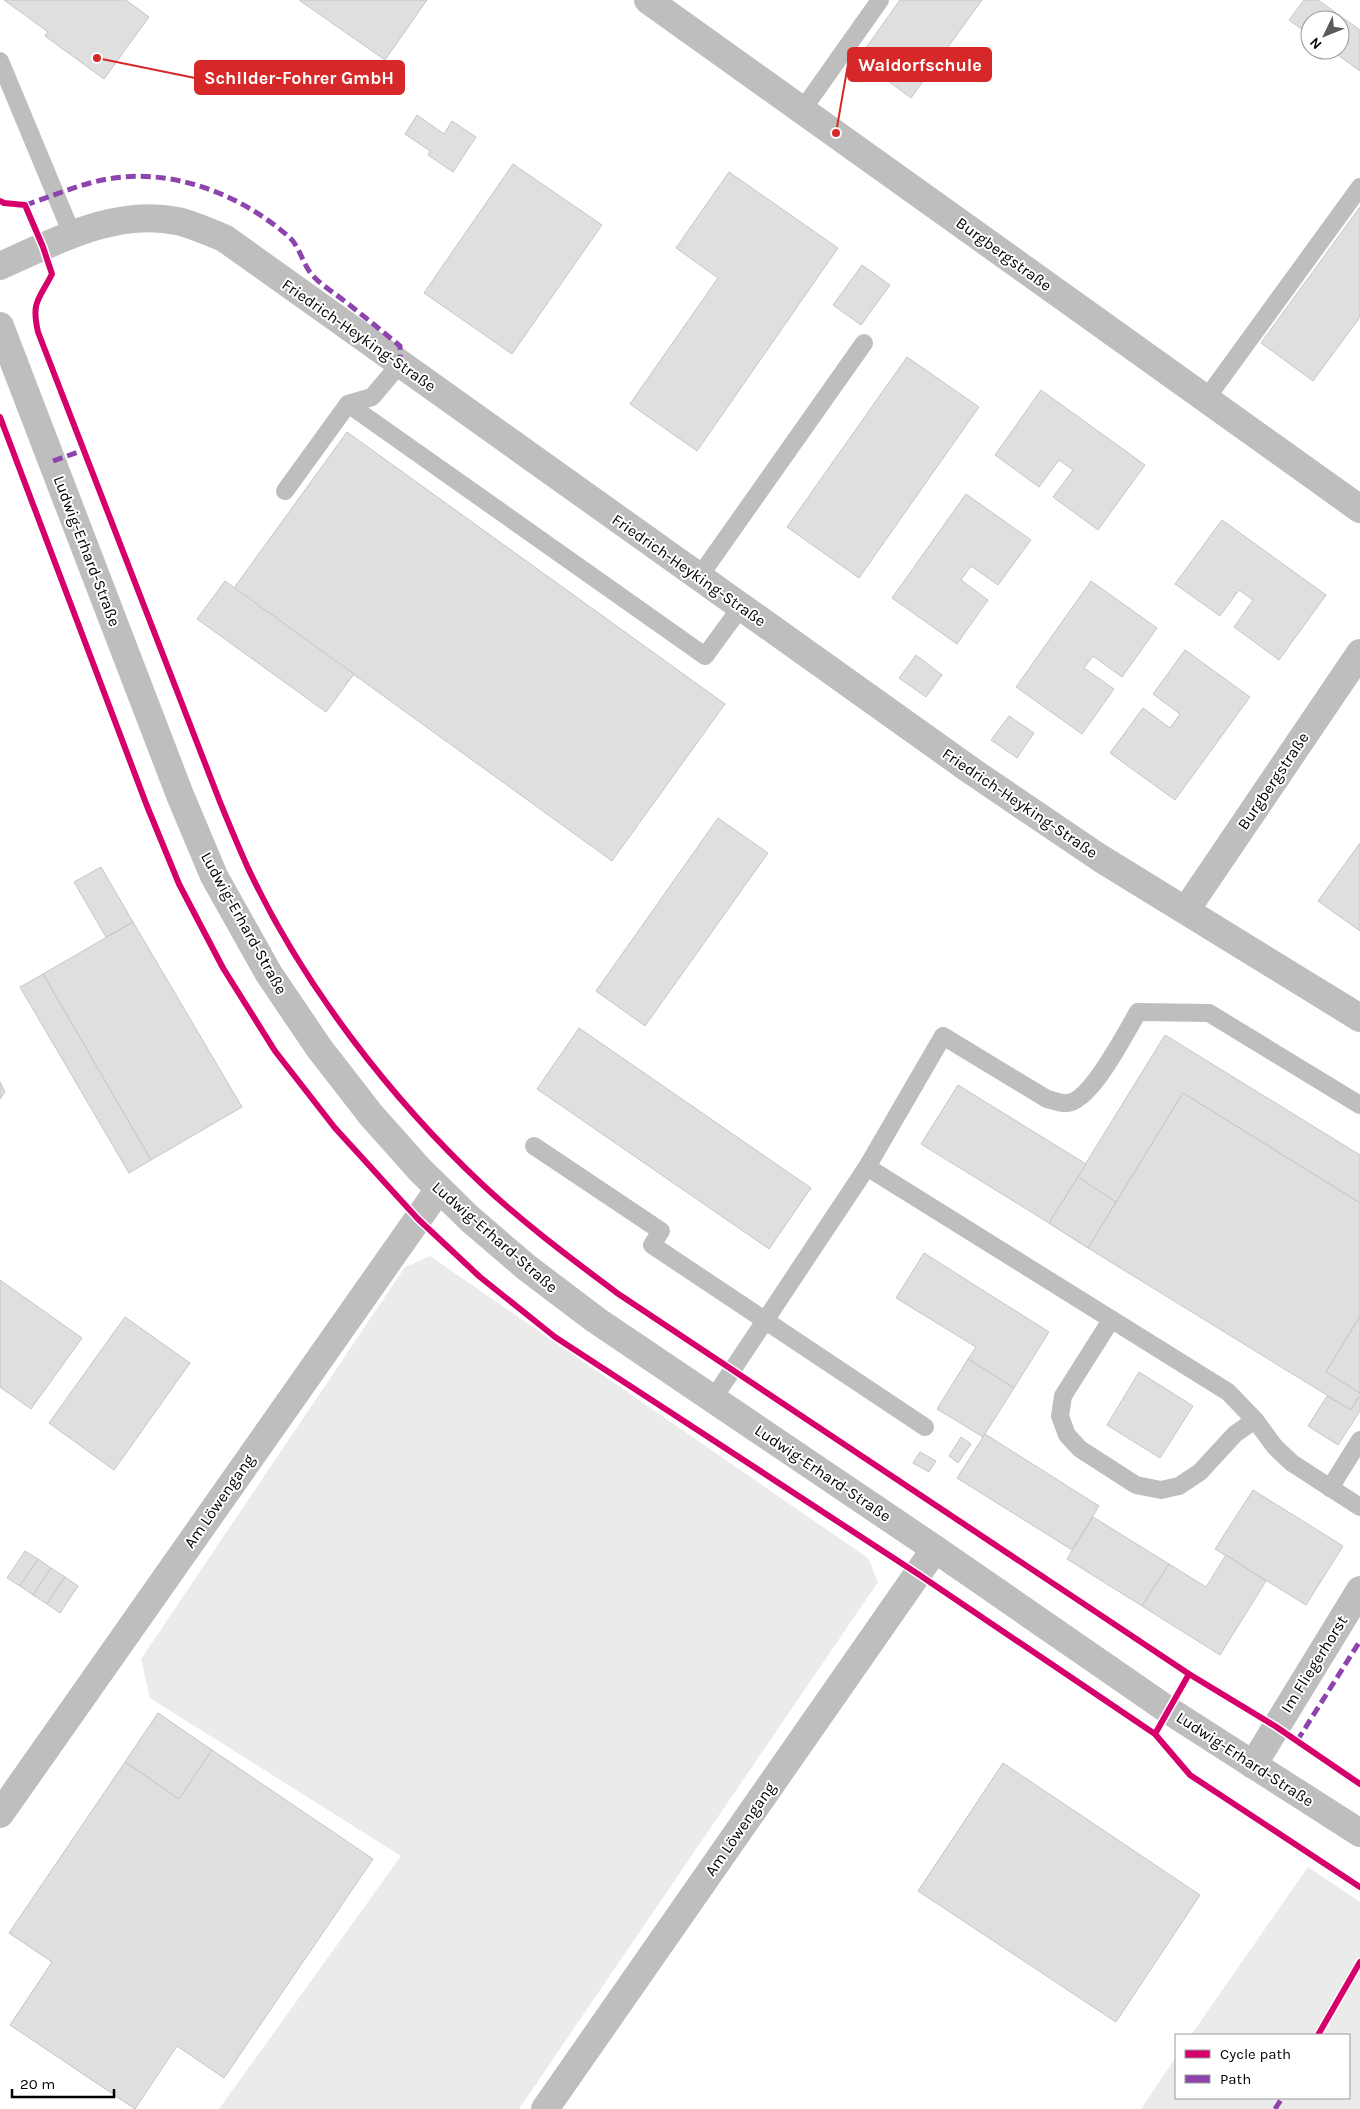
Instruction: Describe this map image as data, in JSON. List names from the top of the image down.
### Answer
{
  "streets": {
    "street": [
      "Burgbergstraße",
      "Friedrich-Heyking-Straße",
      "Ludwig-Erhard-Straße",
      "Am Löwengang",
      "Im Fliegerhorst"
    ]
  },
  "crossings": [
    ["Burgbergstraße", "Friedrich-Heyking-Straße"],
    ["Ludwig-Erhard-Straße", "Am Löwengang"],
    ["Ludwig-Erhard-Straße", "Im Fliegerhorst"]
  ],
  "places": ["Schilder-Fohrer GmbH", "Waldorfschule"],
  "legend": ["Cycle path", "Path"],
  "scale_bar": "20 m",
  "north": "bottom left"
}
